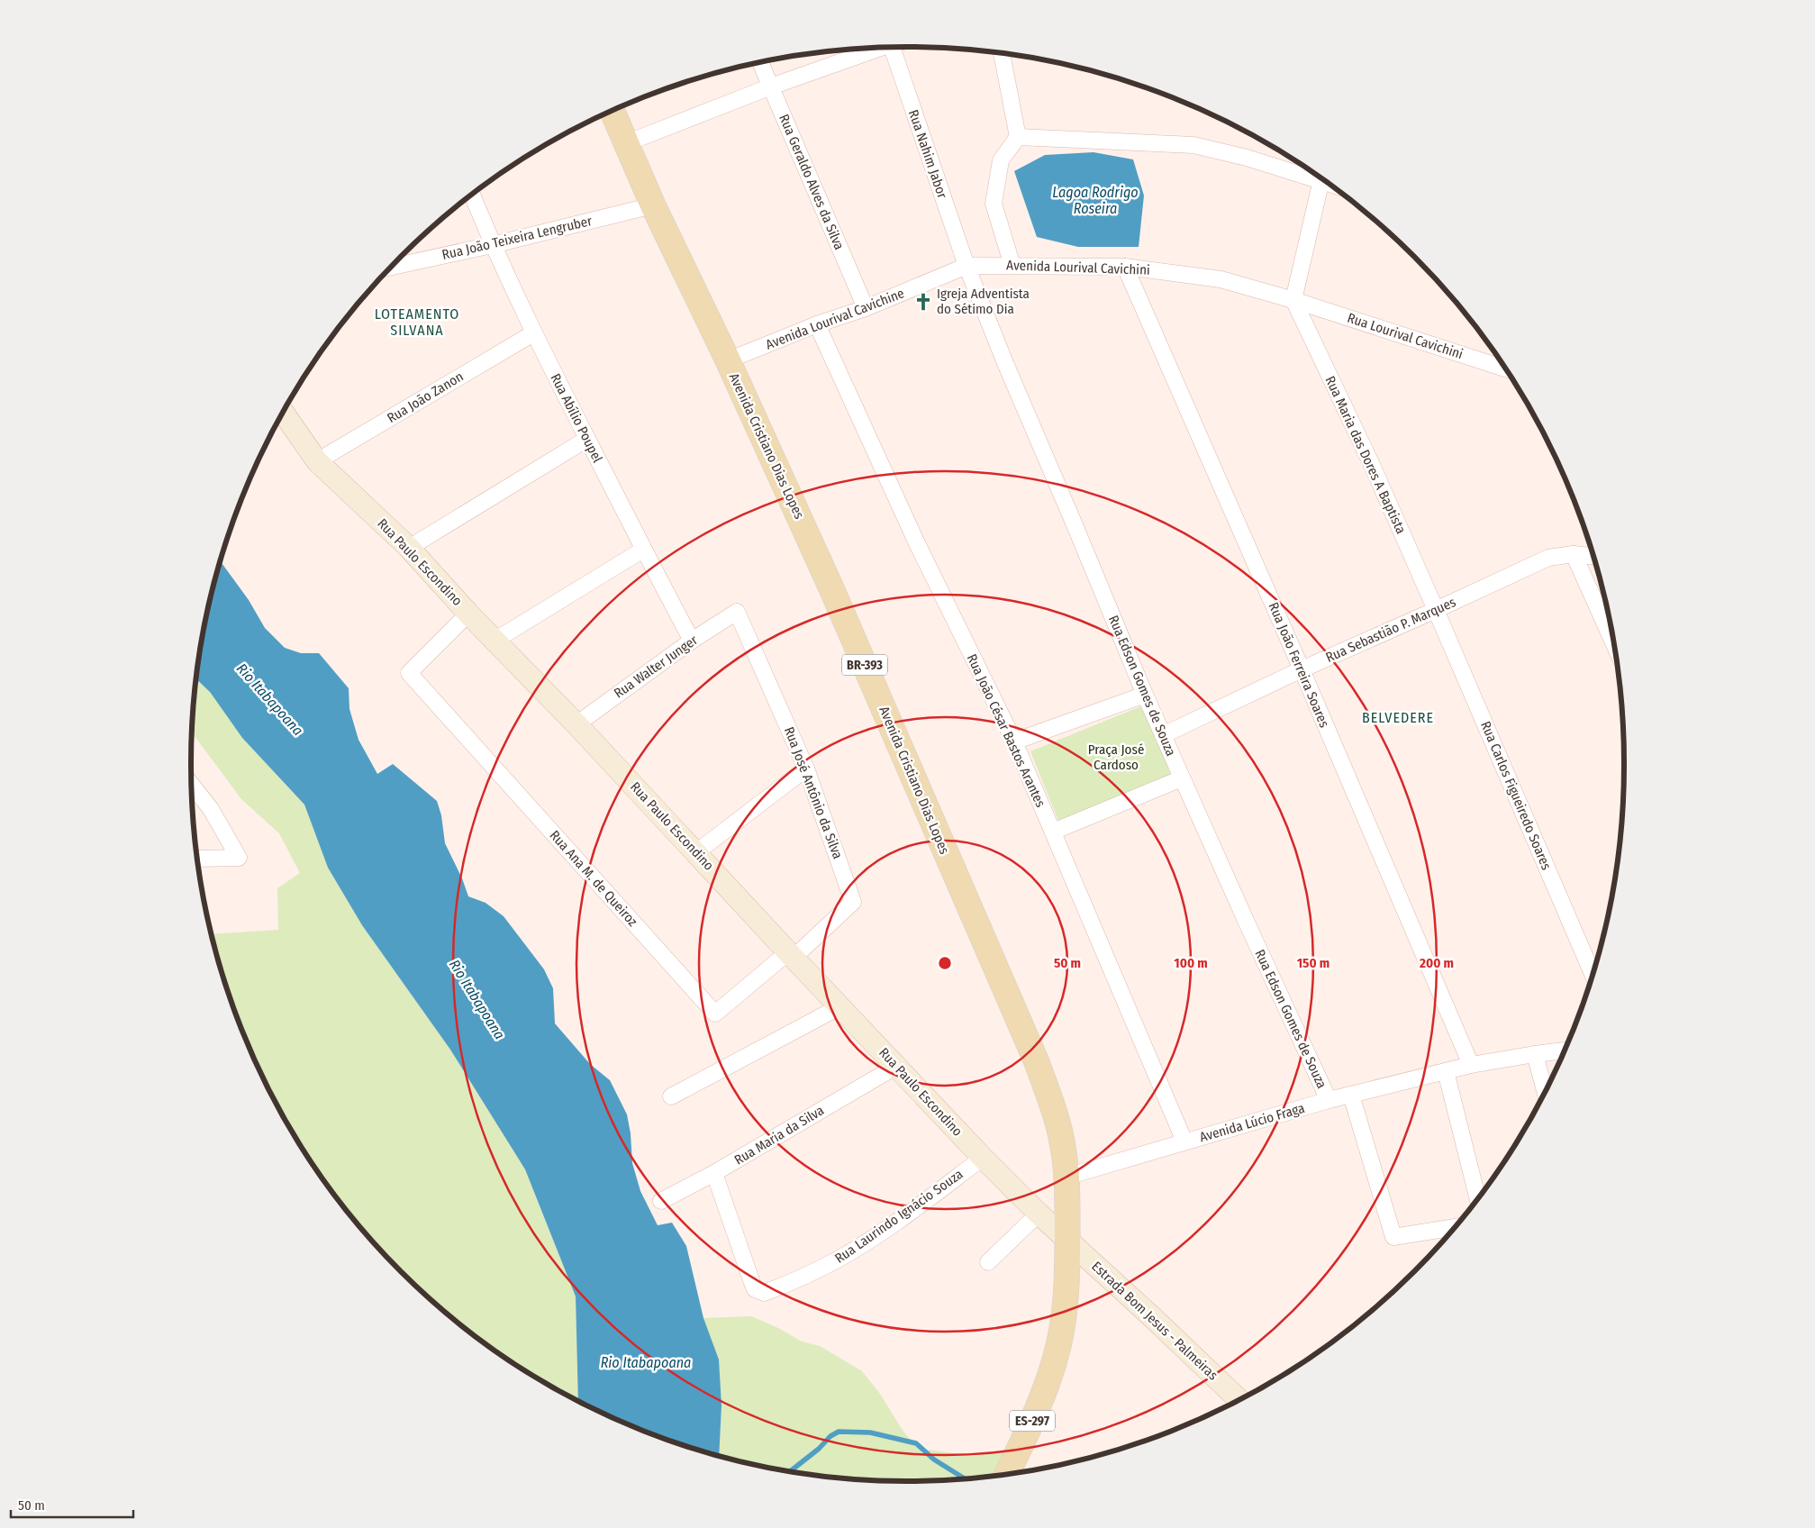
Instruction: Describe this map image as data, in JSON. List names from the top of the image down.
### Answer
{
  "streets": {
    "main road": [
      "Avenida Cristiano Dias Lopes",
      "Rua Paulo Escondino",
      "BR-393",
      "Estrada Bom Jesus - Palmeiras",
      "ES-297"
    ],
    "street": [
      "Rua Nahim Jabor",
      "Rua Geraldo Alves da Silva",
      "Rua João Teixeira Lengruber",
      "Avenida Lourival Cavichini",
      "Avenida Lourival Cavichine",
      "Rua Lourival Cavichini",
      "Rua João Zanon",
      "Rua Abílio Poupel",
      "Rua Maria das Dores A Baptista",
      "Rua Sebastião P. Marques",
      "Rua João Ferreira Soares",
      "Rua Walter Junger",
      "Rua Edson Gomes de Souza",
      "Rua João César Bastos Arantes",
      "Rua José Antônio da Silva",
      "Rua Carlos Figueiredo Soares",
      "Rua Ana M. de Queiroz",
      "Avenida Lúcio Fraga",
      "Rua Maria da Silva",
      "Rua Laurindo Ignácio Souza"
    ]
  },
  "crossings": [
    ["Rua Nahim Jabor", "Avenida Lourival Cavichini"],
    ["Rua Nahim Jabor", "Avenida Lourival Cavichine"],
    ["Rua Nahim Jabor", "Rua Edson Gomes de Souza"],
    ["Rua Geraldo Alves da Silva", "Avenida Lourival Cavichine"],
    ["Rua João Teixeira Lengruber", "Rua Abílio Poupel"],
    ["Rua João Teixeira Lengruber", "Avenida Cristiano Dias Lopes"],
    ["Avenida Lourival Cavichini", "Avenida Lourival Cavichine"],
    ["Avenida Lourival Cavichini", "Rua Lourival Cavichini"],
    ["Avenida Lourival Cavichini", "Rua Maria das Dores A Baptista"],
    ["Avenida Lourival Cavichini", "Rua João Ferreira Soares"],
    ["Avenida Lourival Cavichini", "Rua Edson Gomes de Souza"],
    ["Avenida Lourival Cavichine", "Avenida Cristiano Dias Lopes"],
    ["Avenida Lourival Cavichine", "Rua Edson Gomes de Souza"],
    ["Avenida Lourival Cavichine", "Rua João César Bastos Arantes"],
    ["Rua Lourival Cavichini", "Rua Maria das Dores A Baptista"],
    ["Rua João Zanon", "Rua Abílio Poupel"],
    ["Rua João Zanon", "Rua Paulo Escondino"],
    ["Rua Abílio Poupel", "Rua Walter Junger"],
    ["Avenida Cristiano Dias Lopes", "Rua Paulo Escondino"],
    ["Avenida Cristiano Dias Lopes", "Avenida Lúcio Fraga"],
    ["Avenida Cristiano Dias Lopes", "Estrada Bom Jesus - Palmeiras"],
    ["Rua Maria das Dores A Baptista", "Rua Sebastião P. Marques"],
    ["Rua Maria das Dores A Baptista", "Rua Carlos Figueiredo Soares"],
    ["Rua Paulo Escondino", "Rua Walter Junger"],
    ["Rua Paulo Escondino", "Rua José Antônio da Silva"],
    ["Rua Paulo Escondino", "Rua Ana M. de Queiroz"],
    ["Rua Paulo Escondino", "Rua Maria da Silva"],
    ["Rua Paulo Escondino", "Rua Laurindo Ignácio Souza"],
    ["Rua Paulo Escondino", "Estrada Bom Jesus - Palmeiras"],
    ["Rua Sebastião P. Marques", "Rua João Ferreira Soares"],
    ["Rua Sebastião P. Marques", "Rua Edson Gomes de Souza"],
    ["Rua Sebastião P. Marques", "Rua Carlos Figueiredo Soares"],
    ["Rua João Ferreira Soares", "Avenida Lúcio Fraga"],
    ["Rua Walter Junger", "Rua José Antônio da Silva"],
    ["Rua Edson Gomes de Souza", "Avenida Lúcio Fraga"],
    ["Rua João César Bastos Arantes", "Avenida Lúcio Fraga"],
    ["Rua José Antônio da Silva", "Rua Ana M. de Queiroz"],
    ["Rua Maria da Silva", "Rua Laurindo Ignácio Souza"]
  ],
  "districts": ["LOTEAMENTO SILVANA", "BELVEDERE"],
  "water": ["Lagoa Rodrigo Roseira", "Rio Itabapoana"],
  "parks": ["Praça José Cardoso"],
  "places": {
    "church": ["Igreja Adventista do Sétimo Dia"]
  },
  "scale_bar": "50 m",
  "rings": [
    "50 m",
    "100 m",
    "150 m",
    "200 m"
  ]
}
